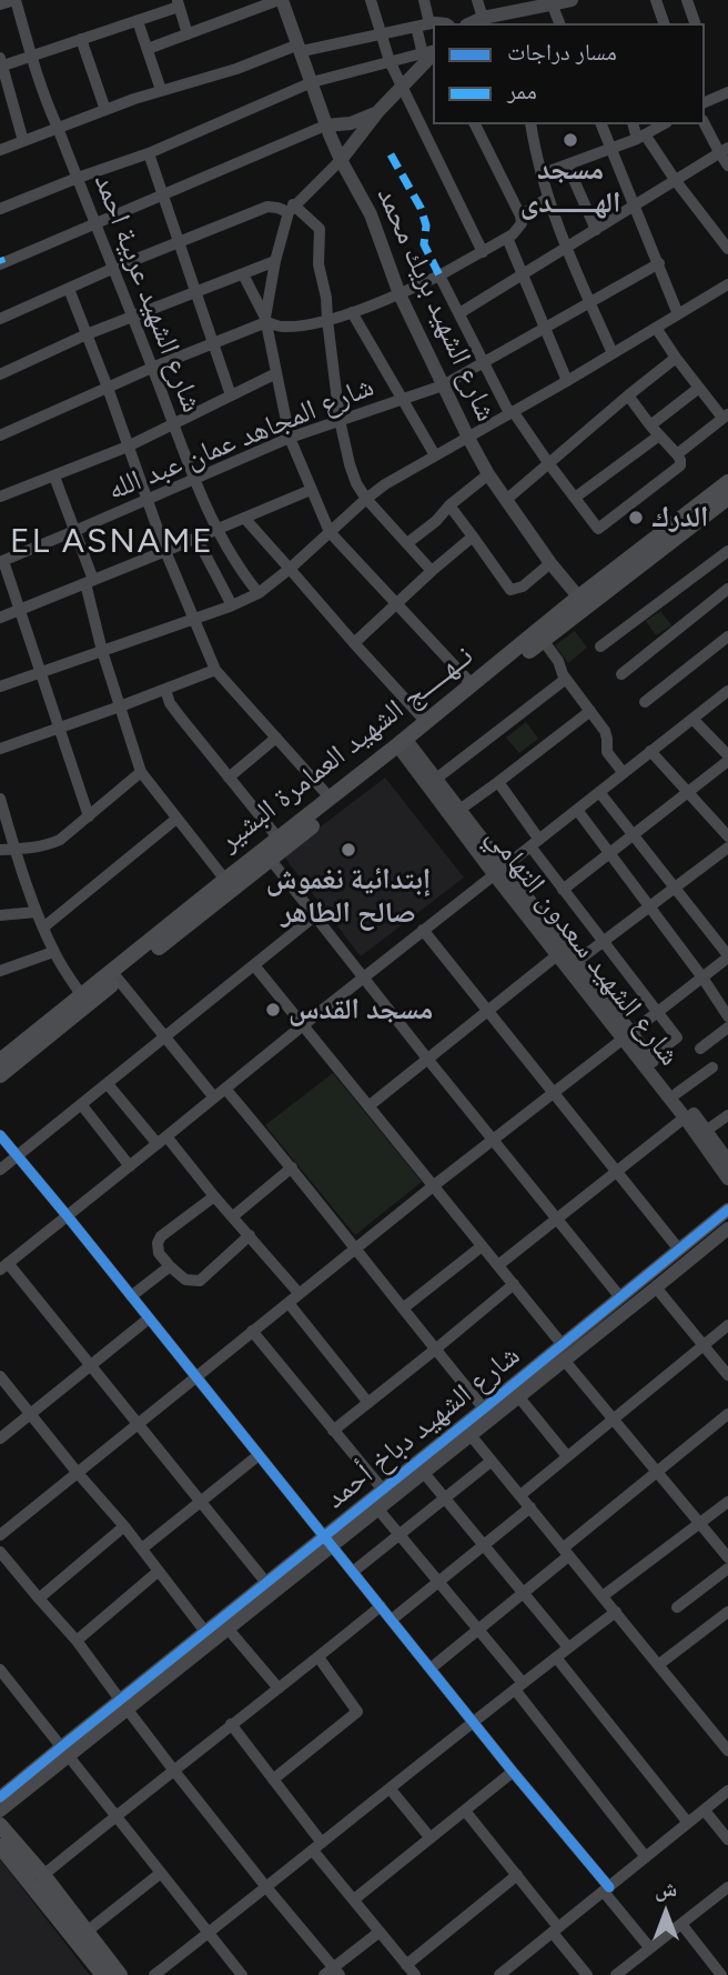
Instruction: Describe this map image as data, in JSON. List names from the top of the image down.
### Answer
{
  "streets": {
    "main road": ["نــهـــــج الشهيد العمامرة البشير"],
    "street": [
      "شارع الشهيد عربية احمد",
      "شارع الشهيد بريك محمد",
      "شارع المجاهد عمان عبد الله",
      "شارع الشهيد سعدون التهامي",
      "شارع الشهيد دباخ أحمد"
    ]
  },
  "crossings": [
    ["شارع الشهيد عربية احمد", "شارع المجاهد عمان عبد الله"],
    ["شارع الشهيد بريك محمد", "شارع المجاهد عمان عبد الله"],
    ["شارع الشهيد بريك محمد", "نــهـــــج الشهيد العمامرة البشير"],
    ["نــهـــــج الشهيد العمامرة البشير", "شارع الشهيد سعدون التهامي"]
  ],
  "districts": ["EL ASNAME"],
  "places": [
    "مسجد الهـــــــدى",
    "الدرك",
    "إبتدائية نغموش صالح الطاهر",
    "مسجد القدس"
  ],
  "legend": ["مسار دراجات", "ممر"],
  "north": "top"
}
